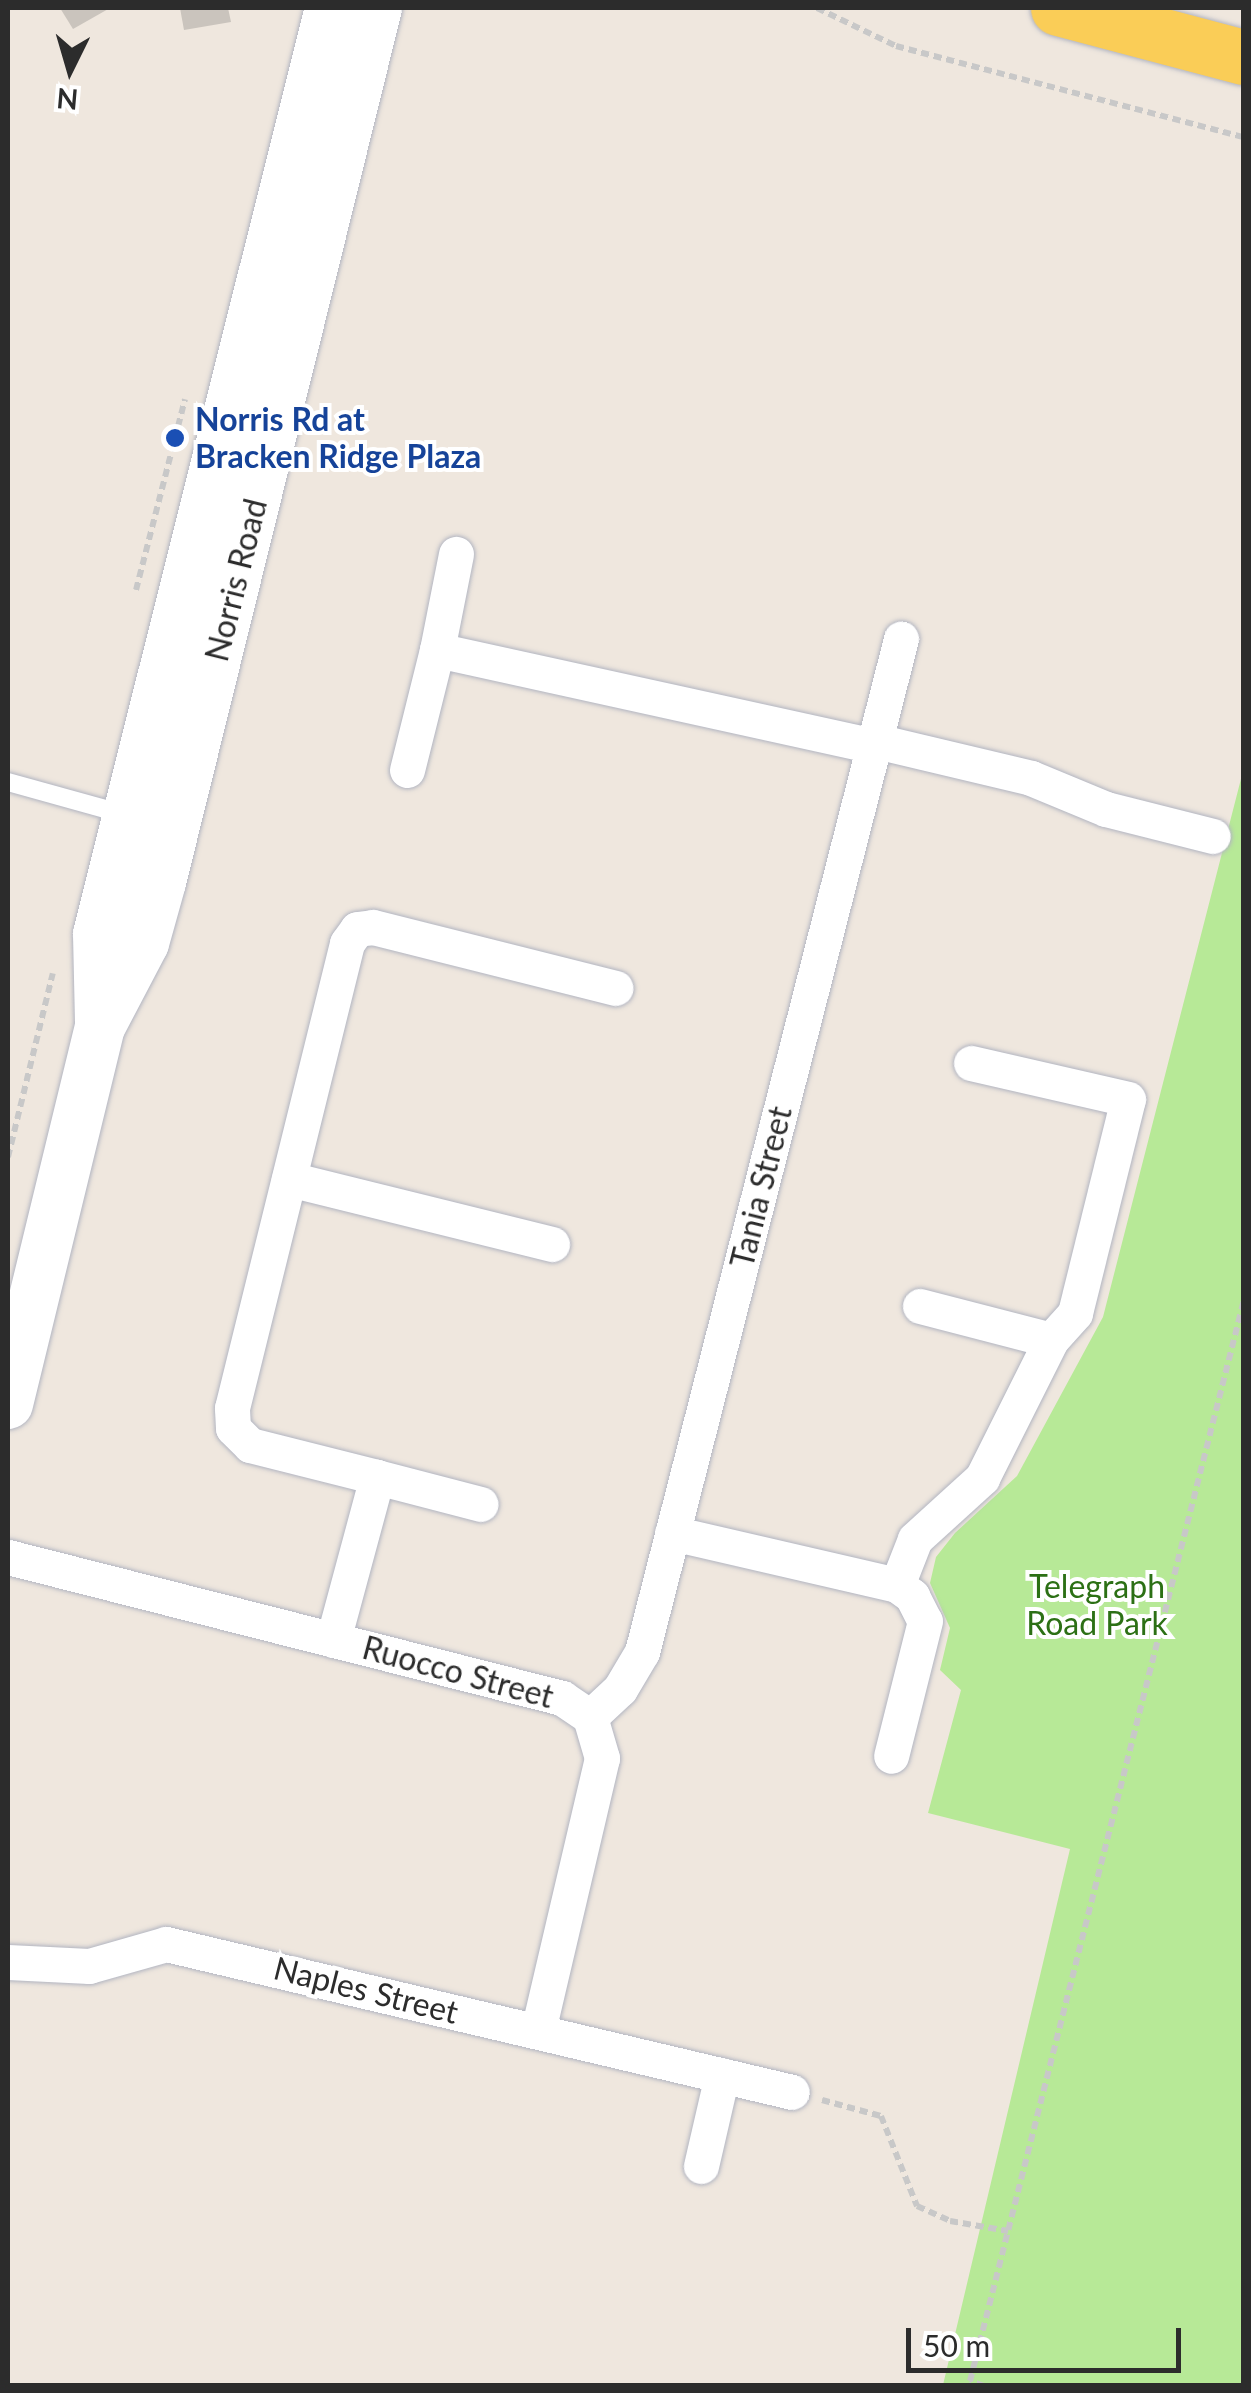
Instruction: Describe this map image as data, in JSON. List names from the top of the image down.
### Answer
{
  "streets": {
    "main road": ["Norris Road"],
    "street": ["Tania Street", "Ruocco Street", "Naples Street"]
  },
  "crossings": [
    ["Tania Street", "Ruocco Street"],
    ["Ruocco Street", "Naples Street"]
  ],
  "parks": ["Telegraph Road Park"],
  "places": ["Norris Rd at Bracken Ridge Plaza"],
  "scale_bar": "50 m",
  "north": "bottom"
}
